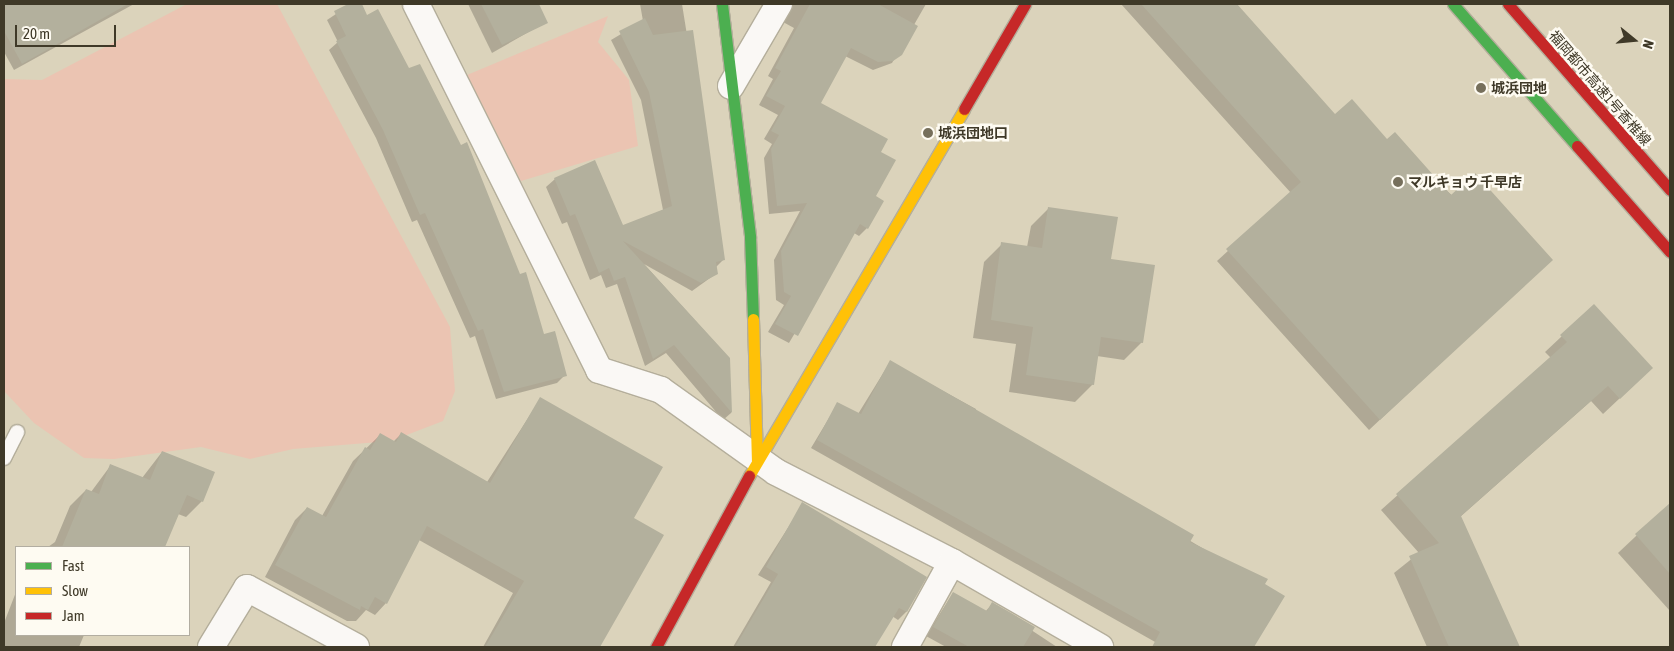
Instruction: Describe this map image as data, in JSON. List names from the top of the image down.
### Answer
{
  "streets": {
    "main road": ["福岡都市高速1号香椎線"]
  },
  "places": ["城浜団地", "城浜団地口", "マルキョウ 千早店"],
  "legend": ["Fast", "Slow", "Jam"],
  "scale_bar": "20 m",
  "north": "right"
}
